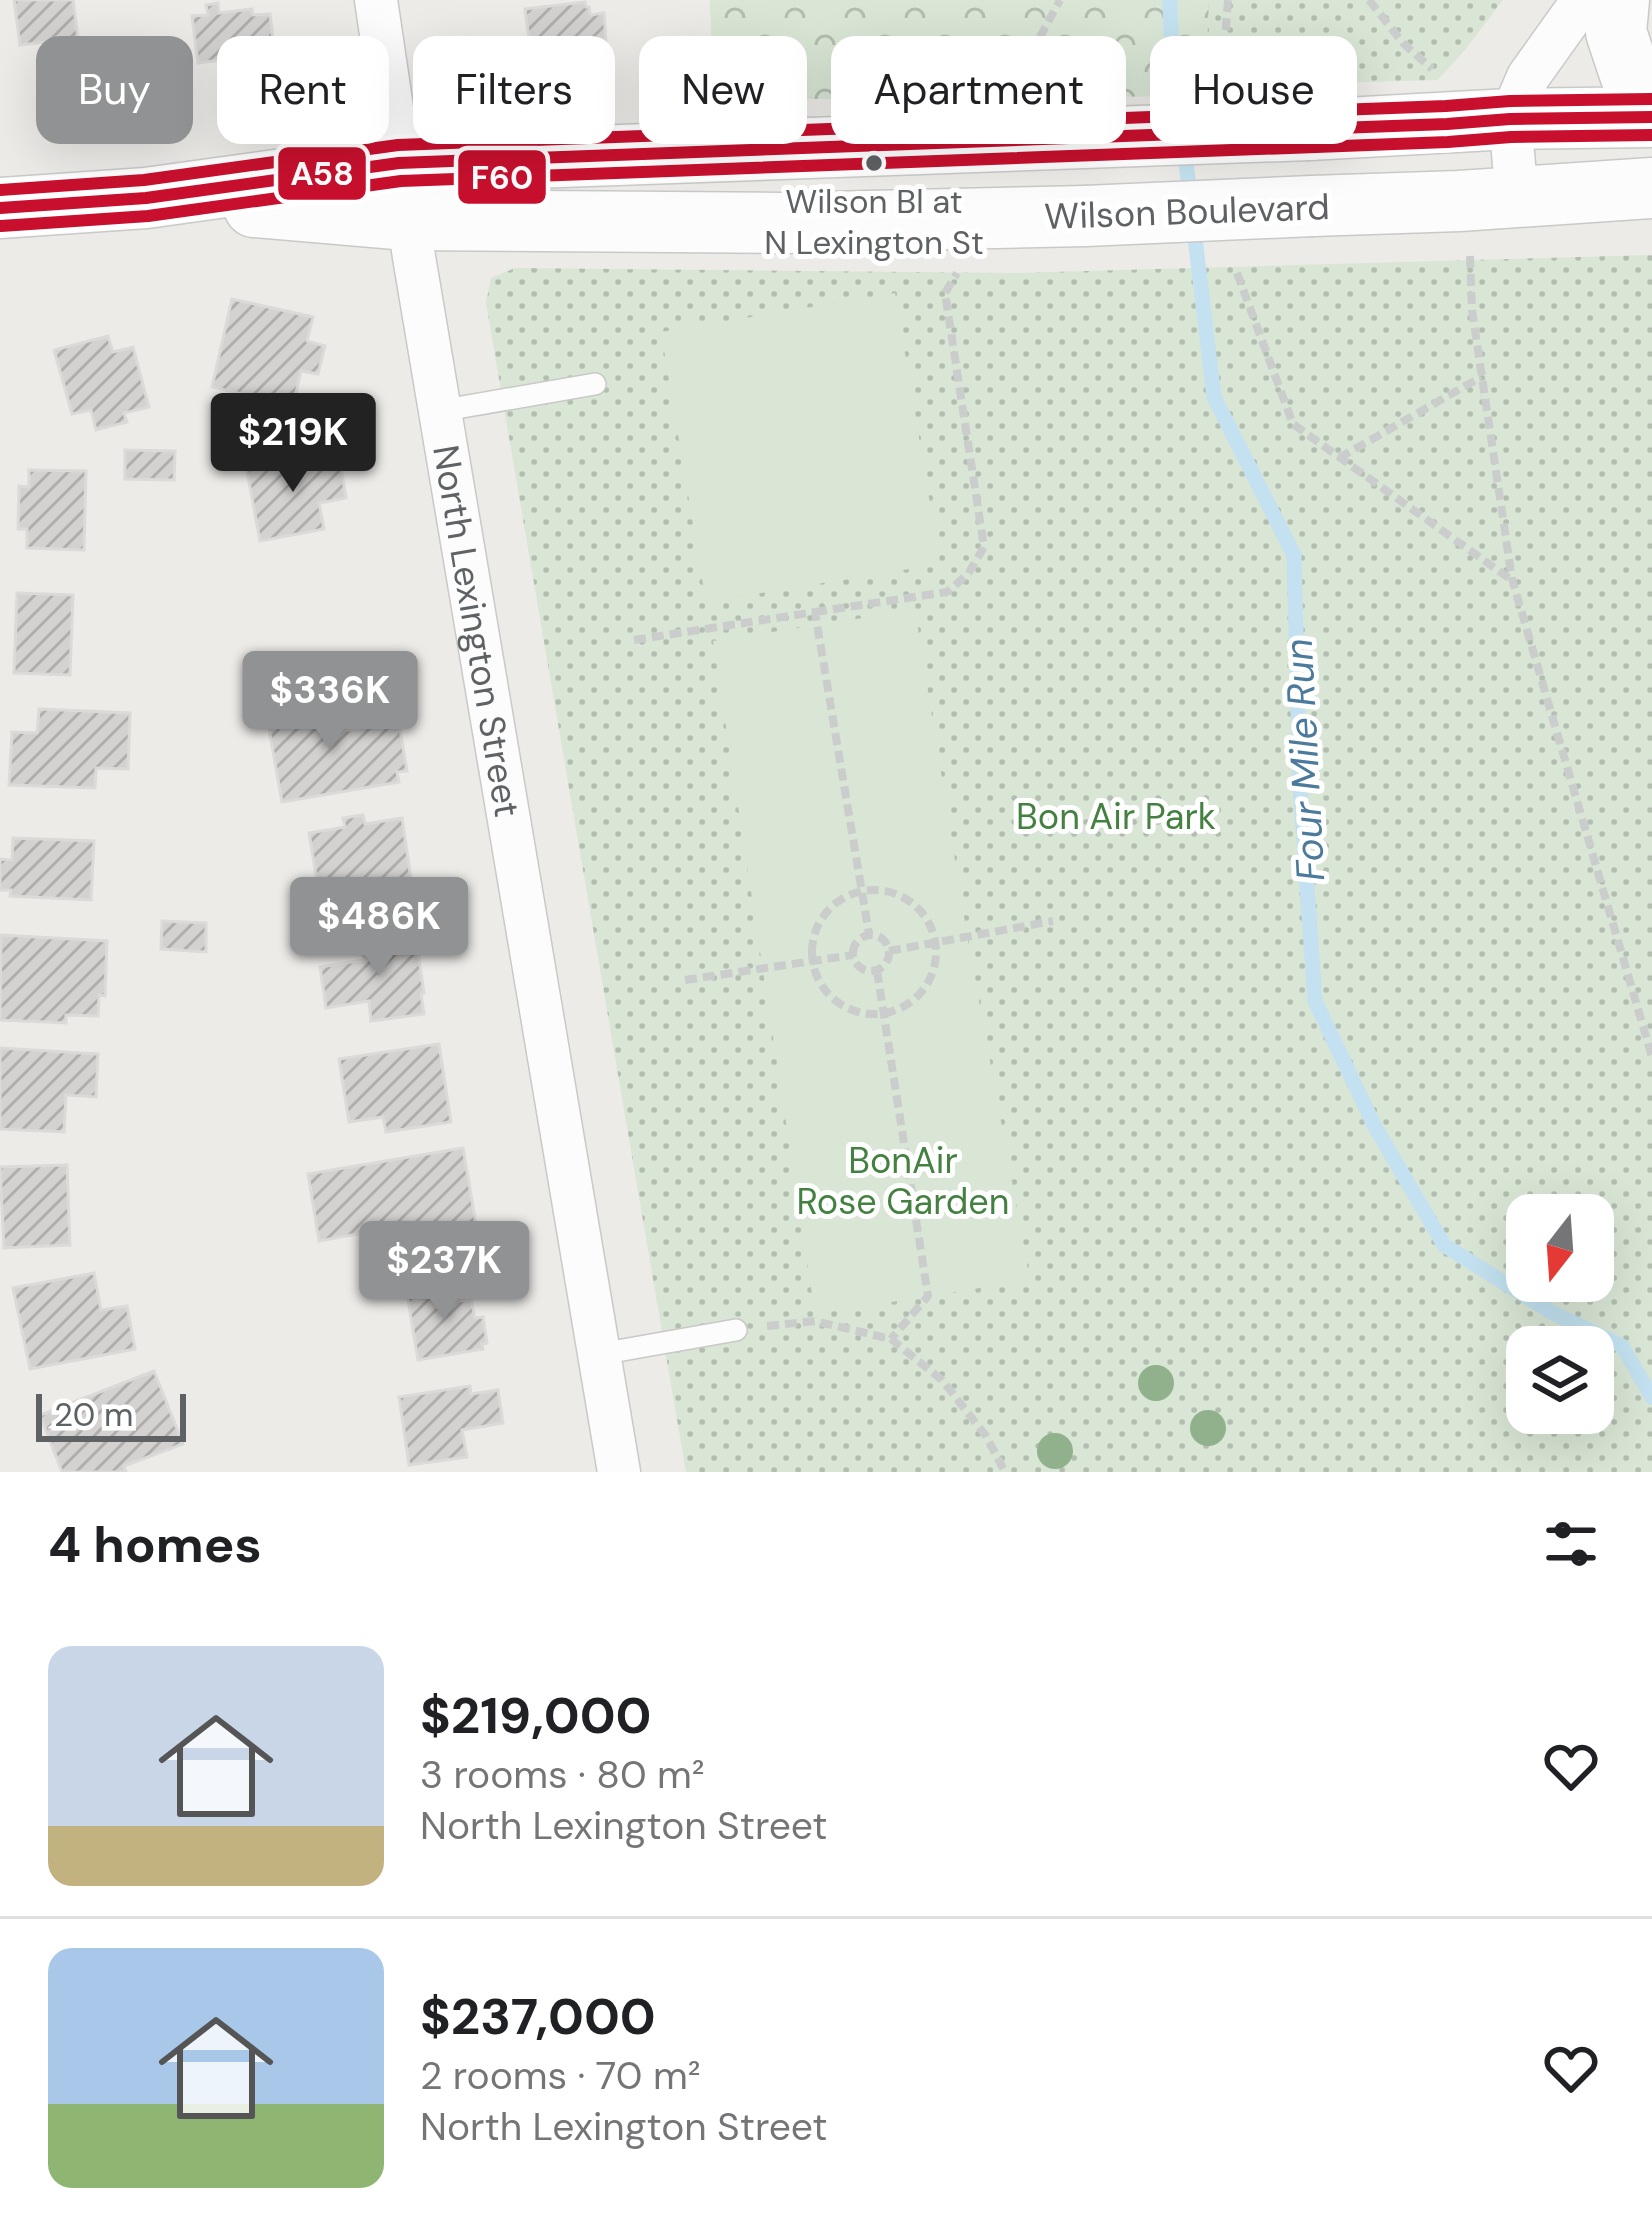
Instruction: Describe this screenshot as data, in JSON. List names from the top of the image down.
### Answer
{
  "streets": {
    "main road": ["Wilson Boulevard"],
    "street": ["North Lexington Street"]
  },
  "crossings": [
    ["Wilson Boulevard", "North Lexington Street"]
  ],
  "water": ["Four Mile Run"],
  "parks": ["Bon Air Park", "BonAir Rose Garden"],
  "places": ["Wilson Bl at N Lexington St"],
  "lines": ["transit line A58", "transit line F60"],
  "scale_bar": "20 m",
  "north": "bottom",
  "page": {
    "chip": [
      "Buy",
      "Rent",
      "Filters",
      "New",
      "Apartment",
      "House"
    ],
    "price": [
      "$219K",
      "$336K",
      "$486K",
      "$237K"
    ],
    "scale": "20 m",
    "heading": "4 homes",
    "list": [
      {
        "name": "$219,000",
        "note": "3 rooms · 80 m² · North Lexington Street"
      },
      {
        "name": "$237,000",
        "note": "2 rooms · 70 m² · North Lexington Street"
      }
    ]
  }
}
